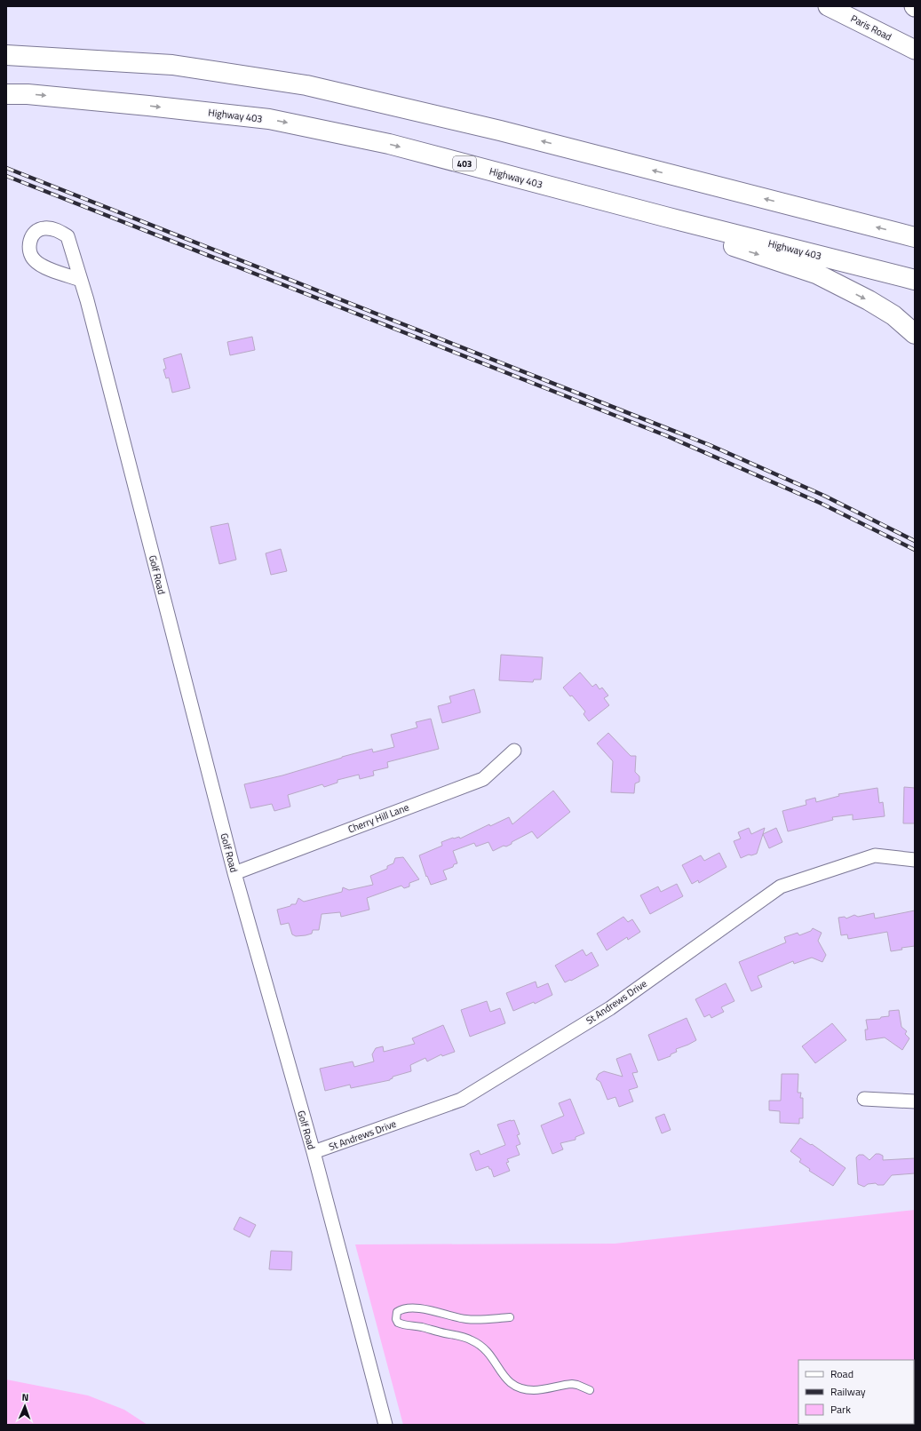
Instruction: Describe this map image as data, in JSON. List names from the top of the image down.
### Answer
{
  "streets": {
    "highway": ["Highway 403", "403"],
    "main road": ["Paris Road"],
    "street": ["Golf Road", "Cherry Hill Lane", "St Andrews Drive"]
  },
  "crossings": [
    ["Golf Road", "Cherry Hill Lane"],
    ["Golf Road", "St Andrews Drive"]
  ],
  "legend": ["Road", "Railway", "Park"],
  "north": "top"
}
